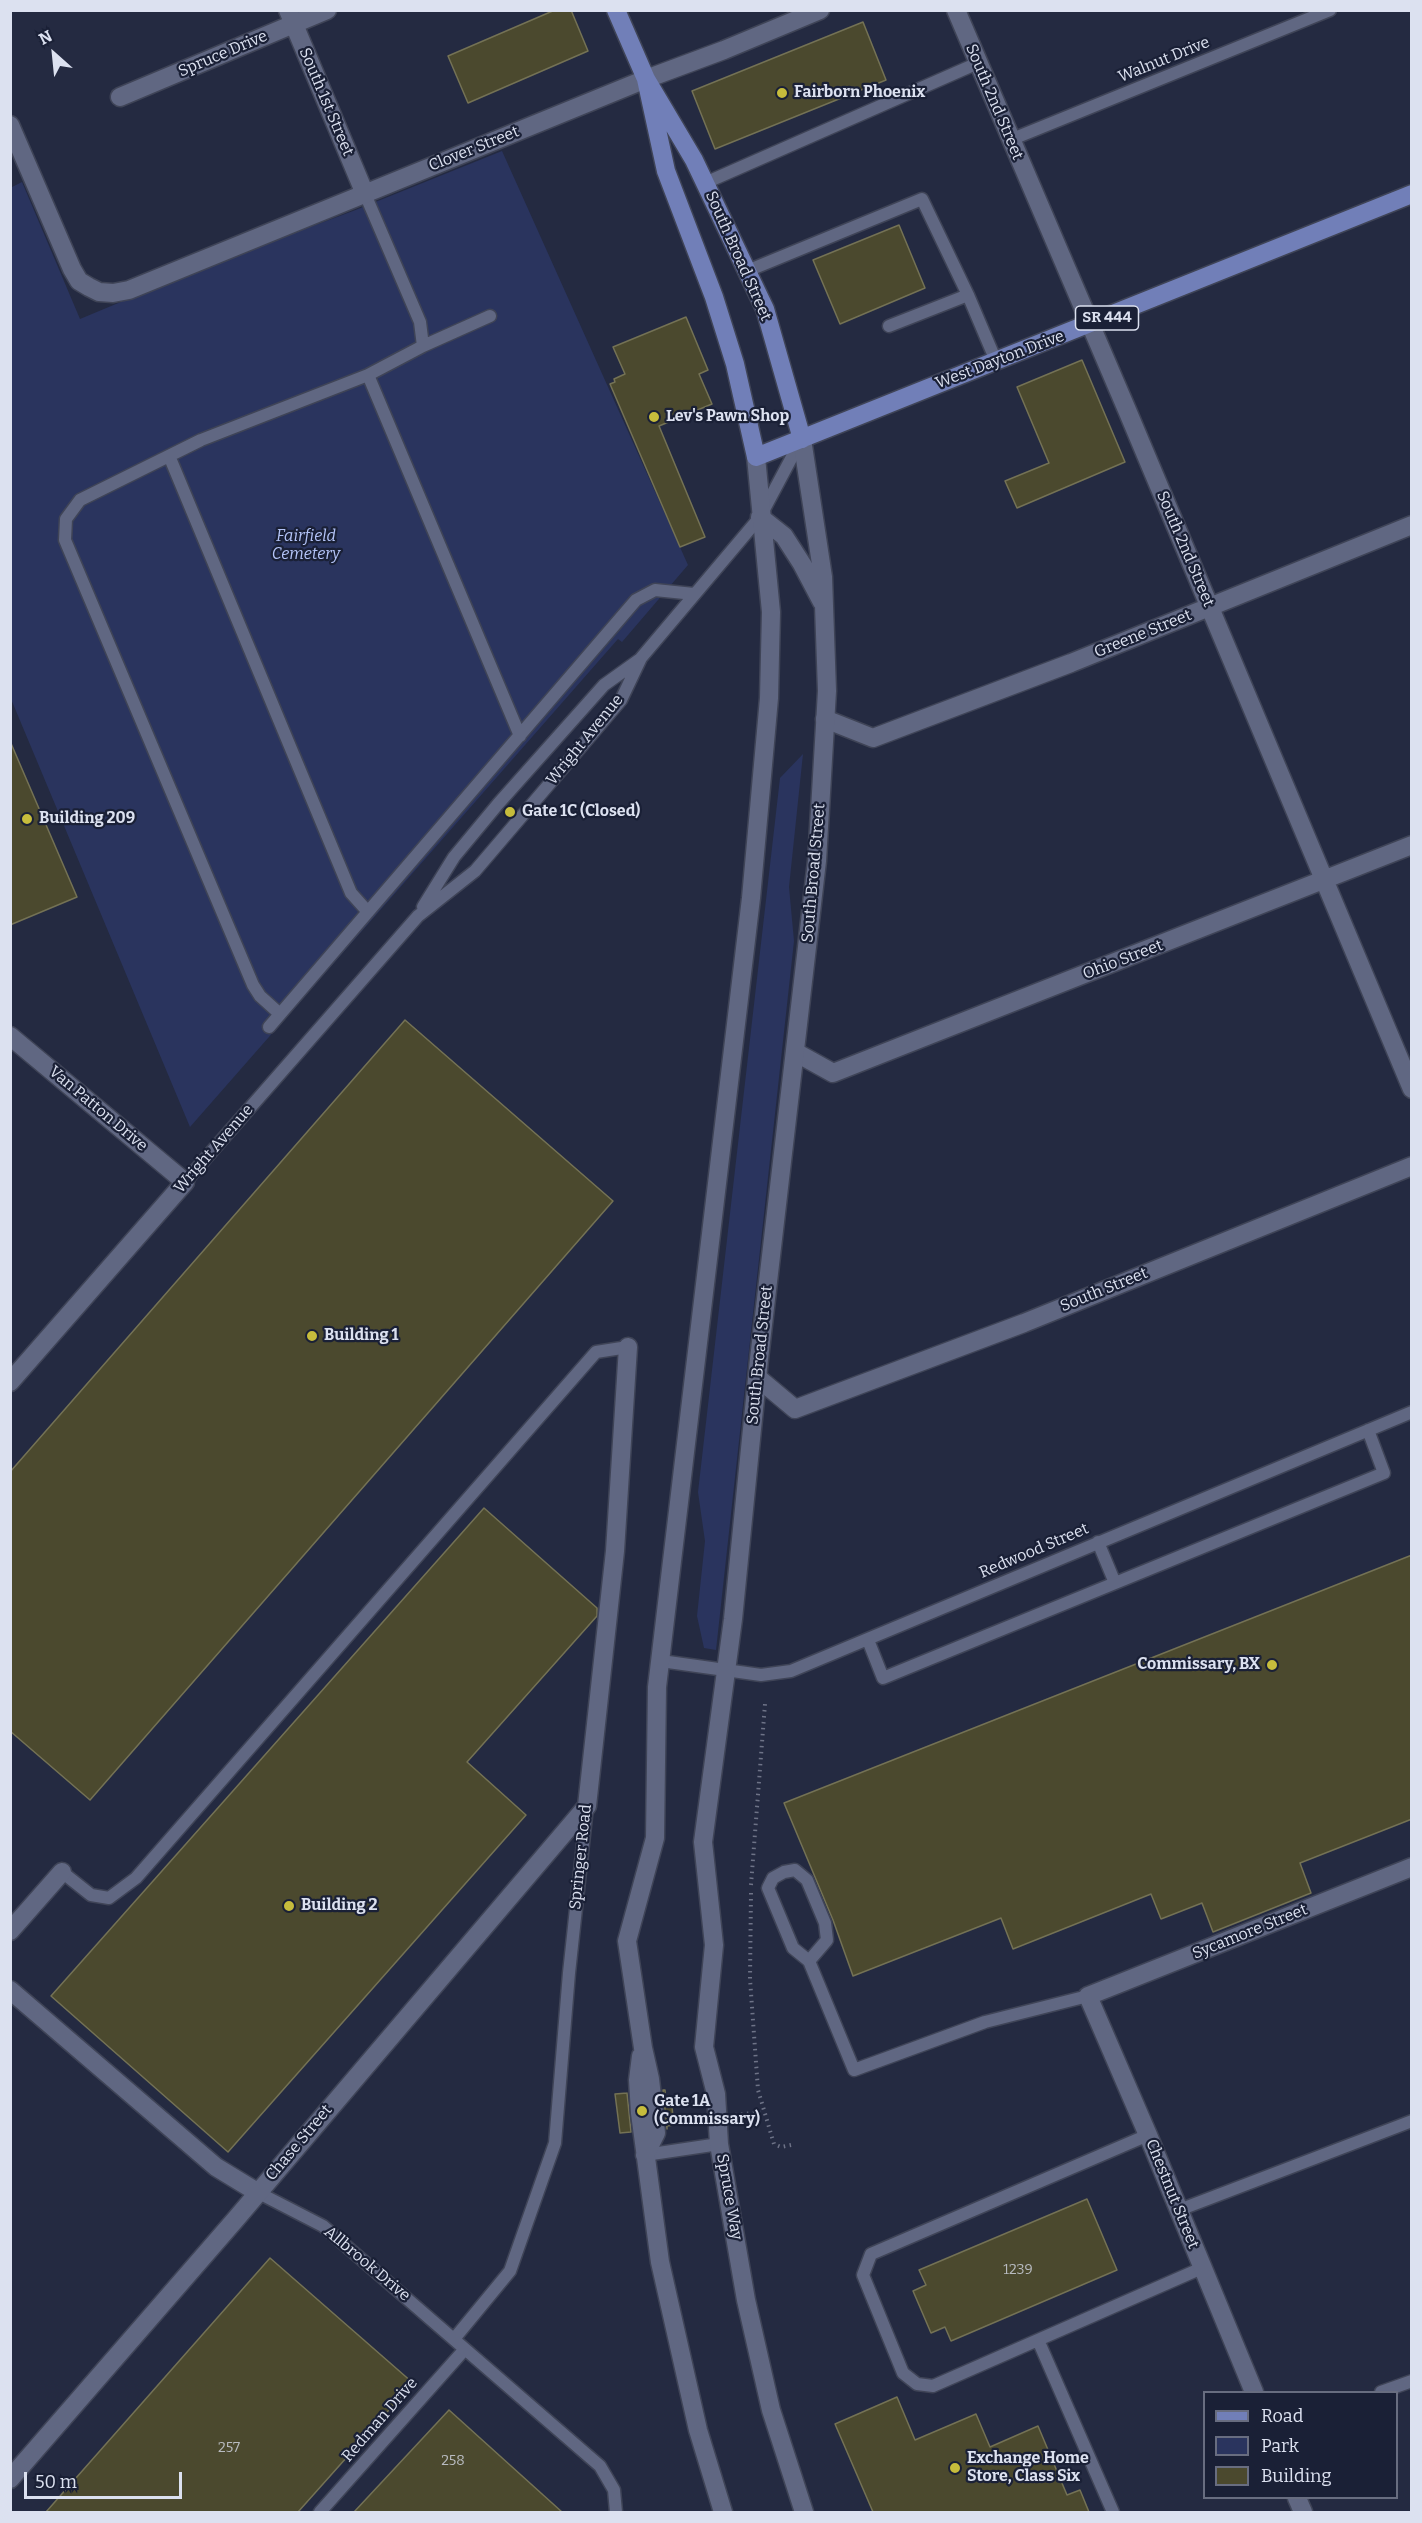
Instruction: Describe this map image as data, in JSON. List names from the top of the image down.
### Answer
{
  "streets": {
    "main road": ["South Broad Street", "SR 444", "West Dayton Drive"],
    "street": [
      "Spruce Drive",
      "South 1st Street",
      "South 2nd Street",
      "Clover Street",
      "Greene Street",
      "Wright Avenue",
      "Ohio Street",
      "Van Patton Drive",
      "South Street",
      "Springer Road",
      "Sycamore Street",
      "Chase Street",
      "Chestnut Street",
      "Spruce Way",
      "Allbrook Drive"
    ],
    "lane": ["Walnut Drive", "Redwood Street", "Redman Drive"]
  },
  "crossings": [
    ["Spruce Drive", "South 1st Street"],
    ["Walnut Drive", "South 2nd Street"],
    ["South 1st Street", "Clover Street"],
    ["South 2nd Street", "West Dayton Drive"],
    ["South 2nd Street", "Greene Street"],
    ["South 2nd Street", "Ohio Street"],
    ["Clover Street", "South Broad Street"],
    ["South Broad Street", "West Dayton Drive"],
    ["South Broad Street", "Greene Street"],
    ["South Broad Street", "Wright Avenue"],
    ["South Broad Street", "Ohio Street"],
    ["South Broad Street", "South Street"],
    ["South Broad Street", "Redwood Street"],
    ["South Broad Street", "Spruce Way"],
    ["West Dayton Drive", "Wright Avenue"],
    ["Wright Avenue", "Van Patton Drive"],
    ["Springer Road", "Chase Street"],
    ["Springer Road", "Allbrook Drive"],
    ["Sycamore Street", "Chestnut Street"],
    ["Chase Street", "Allbrook Drive"],
    ["Allbrook Drive", "Redman Drive"]
  ],
  "parks": ["Fairfield Cemetery"],
  "places": [
    "Fairborn Phoenix",
    "Lev's Pawn Shop",
    "Gate 1C (Closed)",
    "Building 209",
    "Building 1",
    "Commissary, BX",
    "Building 2",
    "Gate 1A (Commissary)",
    "Exchange Home Store, Class Six"
  ],
  "house_numbers": ["1239", "257", "258"],
  "legend": ["Road", "Park", "Building"],
  "scale_bar": "50 m",
  "north": "top left"
}
